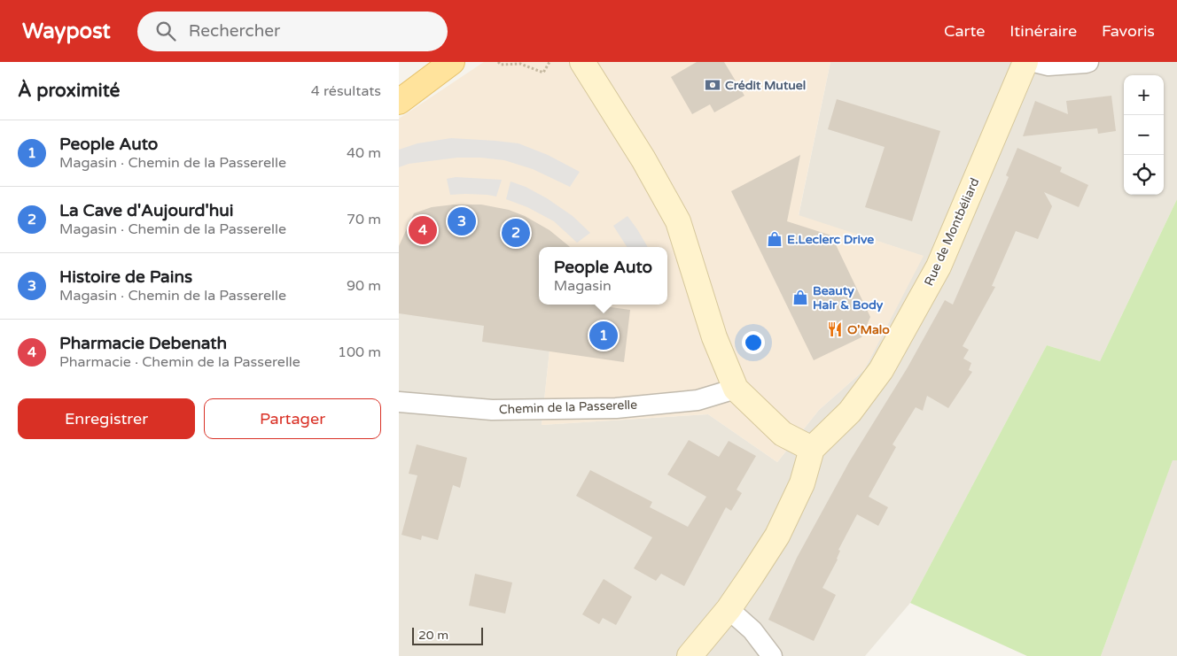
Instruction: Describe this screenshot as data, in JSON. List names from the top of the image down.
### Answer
{
  "streets": {
    "street": ["Rue de Montbéliard", "Chemin de la Passerelle"]
  },
  "places": {
    "bank": ["Crédit Mutuel"],
    "shop": ["E.Leclerc Drive", "Beauty Hair & Body"],
    "restaurant": ["O'Malo"]
  },
  "scale_bar": "20 m",
  "page": {
    "header": "Waypost",
    "search": "Rechercher",
    "nav": ["Carte", "Itinéraire", "Favoris"],
    "heading": ["À proximité", "4 résultats"],
    "map_buttons": ["+", "−"],
    "list": [
      {
        "mark": "1",
        "name": "People Auto",
        "note": "Magasin · Chemin de la Passerelle",
        "value": "40 m"
      },
      {
        "mark": "2",
        "name": "La Cave d'Aujourd'hui",
        "note": "Magasin · Chemin de la Passerelle",
        "value": "70 m"
      },
      {
        "mark": "3",
        "name": "Histoire de Pains",
        "note": "Magasin · Chemin de la Passerelle",
        "value": "90 m"
      },
      {
        "mark": "4",
        "name": "Pharmacie Debenath",
        "note": "Pharmacie · Chemin de la Passerelle",
        "value": "100 m"
      }
    ],
    "pins": [
      "3",
      "4",
      "2",
      "1"
    ],
    "popup": ["People Auto", "Magasin"],
    "buttons": ["Enregistrer", "Partager"],
    "scale": "20 m"
  }
}
